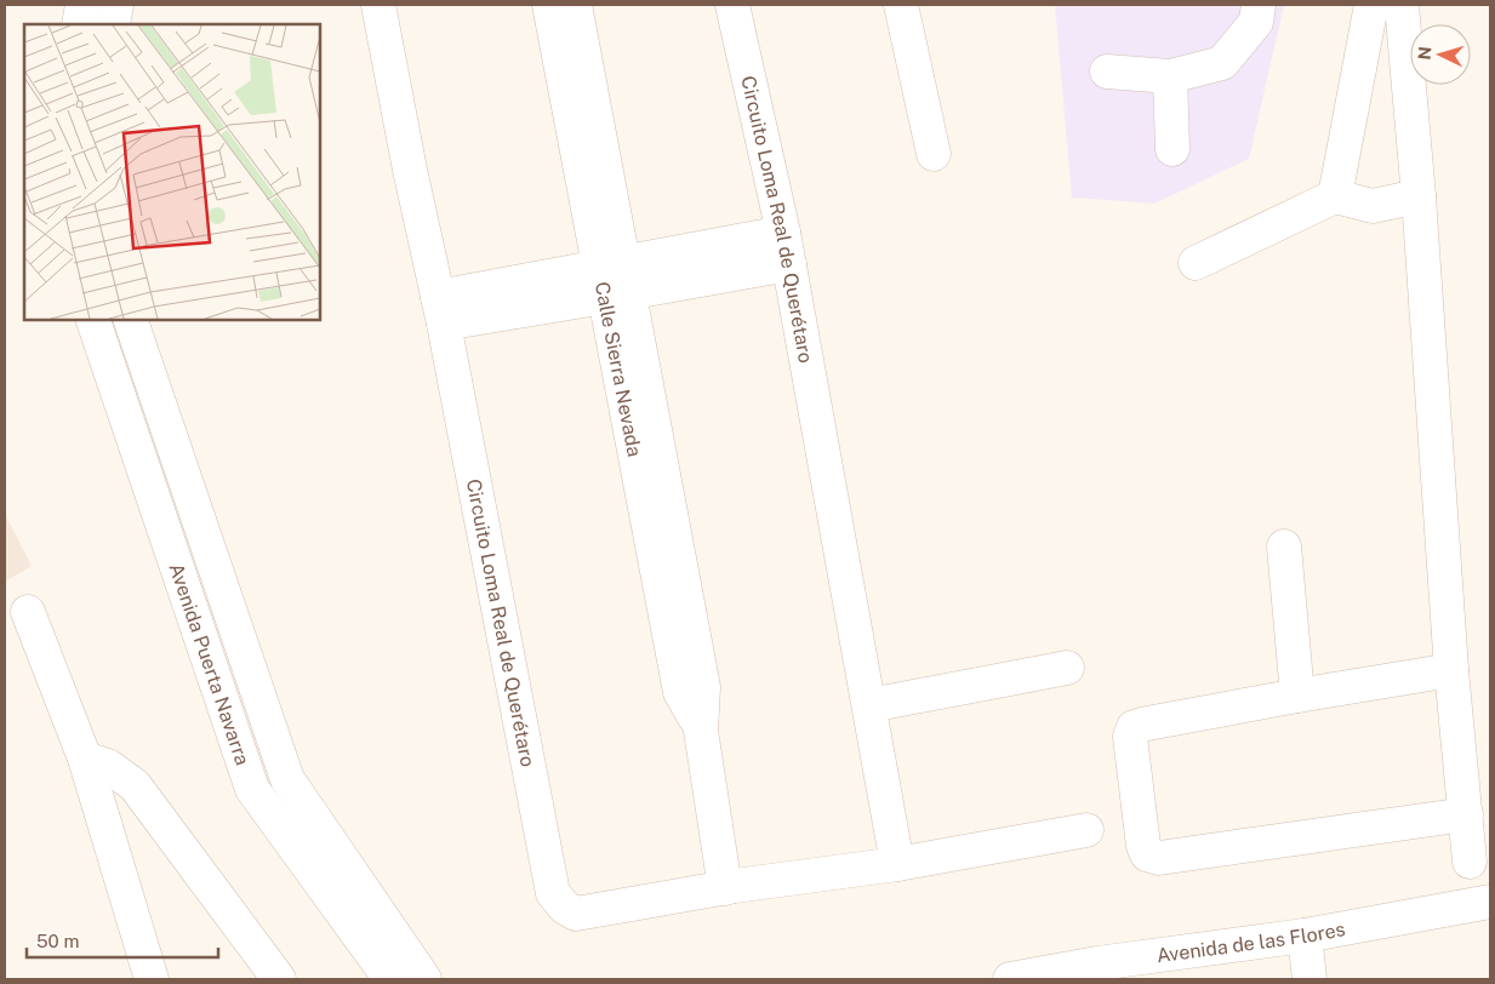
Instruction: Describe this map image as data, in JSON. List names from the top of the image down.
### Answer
{
  "streets": {
    "street": [
      "Circuito Loma Real de Querétaro",
      "Calle Sierra Nevada",
      "Avenida Puerta Navarra",
      "Avenida de las Flores"
    ]
  },
  "crossings": [
    ["Circuito Loma Real de Querétaro", "Calle Sierra Nevada"]
  ],
  "scale_bar": "50 m",
  "north": "left"
}
